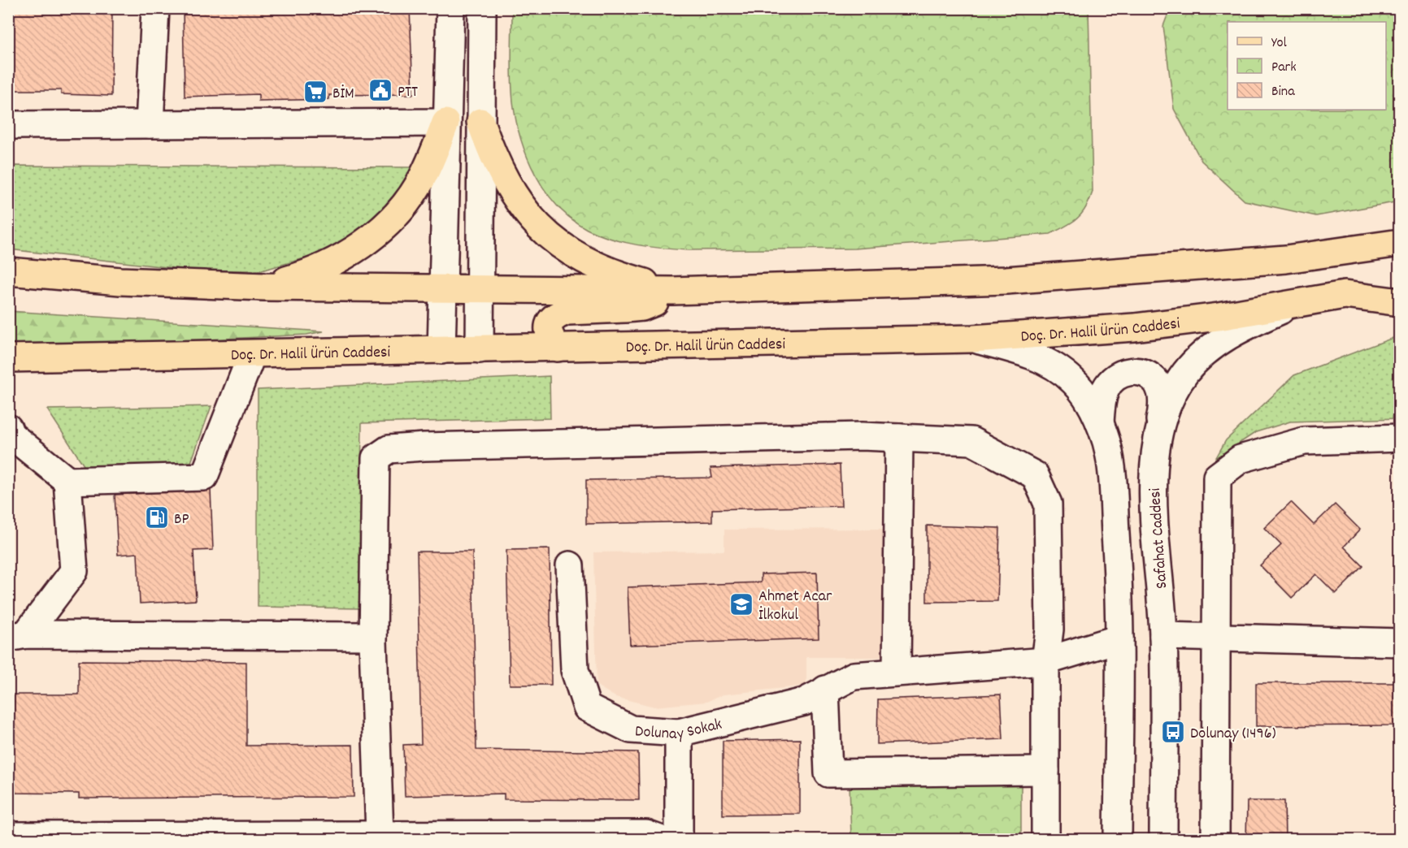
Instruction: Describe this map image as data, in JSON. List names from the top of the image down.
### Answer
{
  "streets": {
    "main road": ["Doç. Dr. Halil Ürün Caddesi"],
    "street": ["Safahat Caddesi", "Dolunay Sokak"]
  },
  "crossings": [
    ["Doç. Dr. Halil Ürün Caddesi", "Safahat Caddesi"]
  ],
  "places": {
    "public building": ["PTT"],
    "supermarket": ["BİM"],
    "fuel station": ["BP"],
    "school or university": ["Ahmet Acar İlkokul"],
    "bus stop": ["Dolunay (1496)"]
  },
  "legend": ["Yol", "Park", "Bina"]
}
